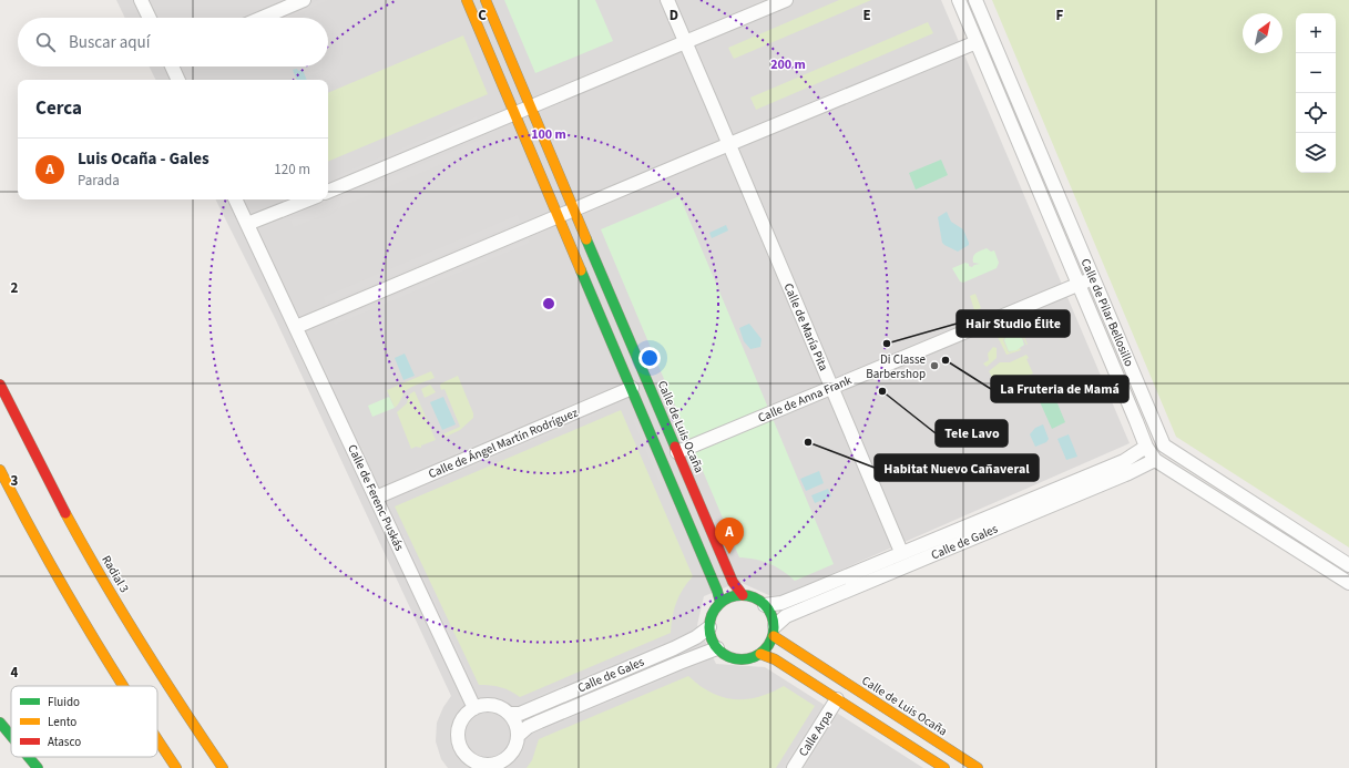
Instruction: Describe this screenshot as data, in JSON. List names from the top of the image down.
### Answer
{
  "streets": {
    "main road": ["Calle de Luis Ocaña", "Radial 3"],
    "street": [
      "Calle de Pilar Bellosillo",
      "Calle de María Pita",
      "Calle de Anna Frank",
      "Calle de Ángel Martín Rodríguez",
      "Calle de Ferenc Puskás",
      "Calle de Gales",
      "Calle Arpa"
    ]
  },
  "crossings": [
    ["Calle de Pilar Bellosillo", "Calle de Anna Frank"],
    ["Calle de Pilar Bellosillo", "Calle de Gales"],
    ["Calle de María Pita", "Calle de Anna Frank"],
    ["Calle de María Pita", "Calle de Gales"],
    ["Calle de Anna Frank", "Calle de Luis Ocaña"],
    ["Calle de Luis Ocaña", "Calle de Gales"],
    ["Calle de Ángel Martín Rodríguez", "Calle de Ferenc Puskás"],
    ["Calle de Ferenc Puskás", "Calle de Gales"]
  ],
  "places": [
    "Hair Studio Élite",
    "La Fruteria de Mamá",
    "Di Classe Barbershop",
    "Tele Lavo",
    "Habitat Nuevo Cañaveral"
  ],
  "legend": ["Fluido", "Lento", "Atasco"],
  "north": "top right",
  "page": {
    "map_buttons": ["+", "−"],
    "search": "Buscar aquí",
    "heading": "Cerca",
    "list": [
      {
        "mark": "A",
        "name": "Luis Ocaña - Gales",
        "note": "Parada",
        "value": "120 m"
      }
    ],
    "pins": "A"
  },
  "grid": {
    "columns": [
      "C",
      "D",
      "E",
      "F"
    ],
    "rows": ["2", "3", "4"]
  },
  "rings": ["200 m", "100 m"]
}
